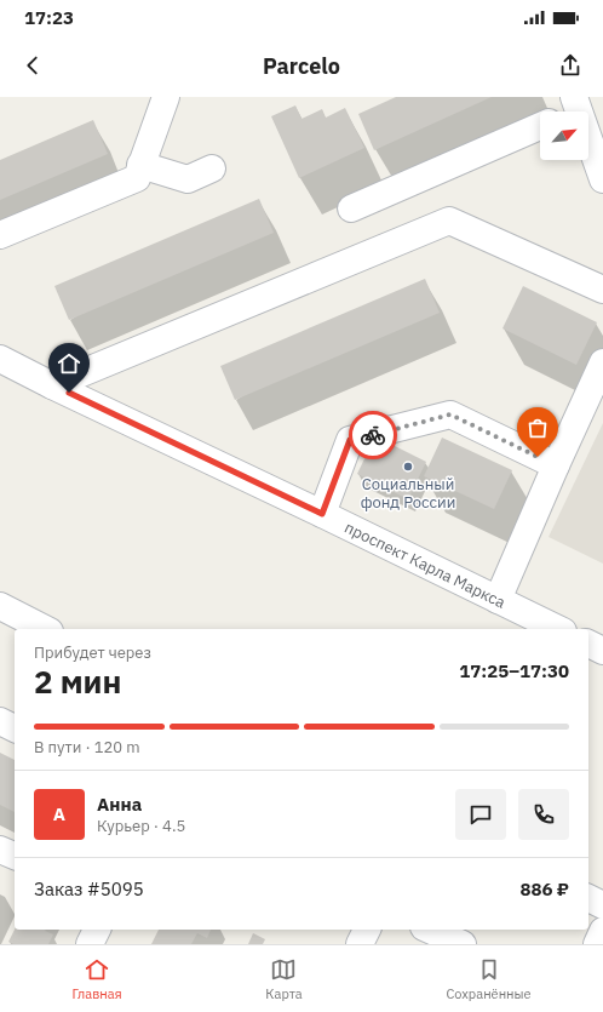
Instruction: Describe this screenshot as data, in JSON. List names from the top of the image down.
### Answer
{
  "streets": {
    "street": ["проспект Карла Маркса"]
  },
  "places": ["Социальный фонд России"],
  "north": "top right",
  "page": {
    "status": "17:23",
    "header": "Parcelo",
    "heading": ["2 мин", "Прибудет через", "17:25–17:30"],
    "panel": [
      "Анна",
      "Курьер · 4.5",
      "Заказ #5095",
      "886 ₽"
    ],
    "bar": "В пути · 120 m",
    "round": "А",
    "tabs": ["Главная", "Карта", "Сохранённые"]
  }
}
